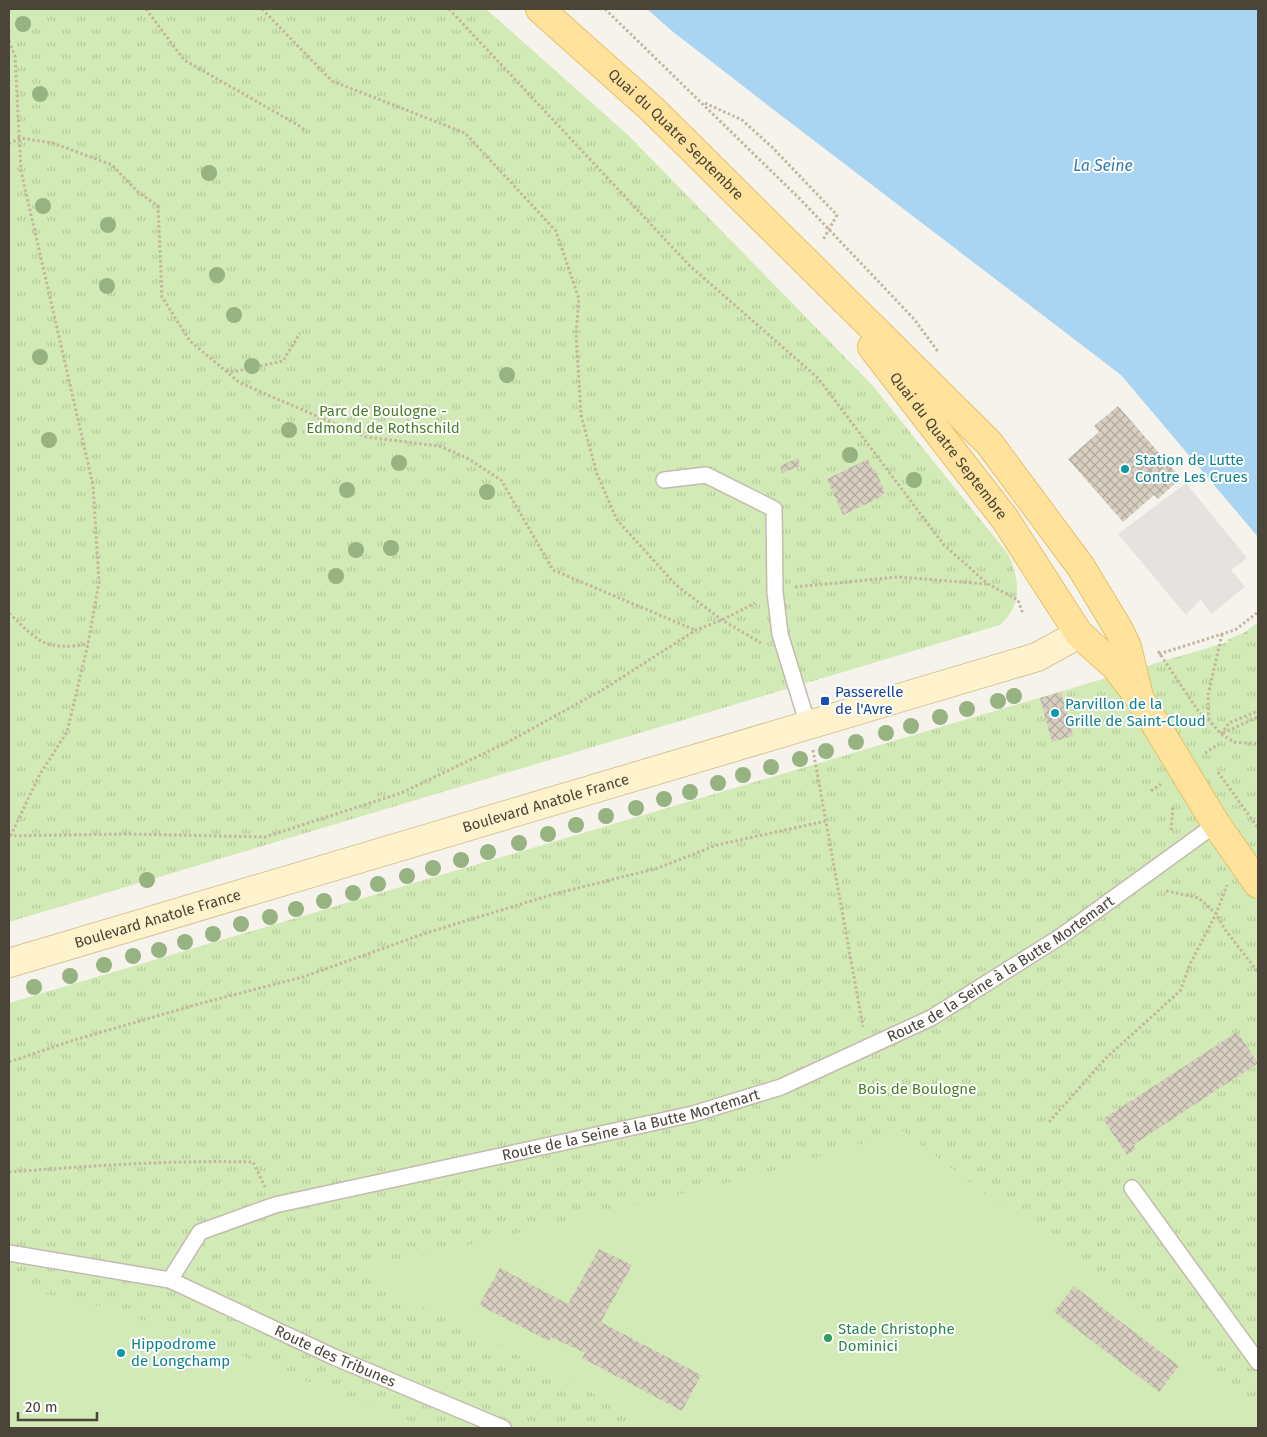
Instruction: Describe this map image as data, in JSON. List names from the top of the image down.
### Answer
{
  "streets": {
    "main road": ["Quai du Quatre Septembre", "Boulevard Anatole France"],
    "lane": ["Route de la Seine à la Butte Mortemart", "Route des Tribunes"]
  },
  "crossings": [
    ["Quai du Quatre Septembre", "Boulevard Anatole France"],
    ["Route de la Seine à la Butte Mortemart", "Route des Tribunes"]
  ],
  "water": ["La Seine"],
  "parks": ["Parc de Boulogne - Edmond de Rothschild", "Bois de Boulogne"],
  "places": {
    "other": [
      "Station de Lutte Contre Les Crues",
      "Parvillon de la Grille de Saint-Cloud",
      "Stade Christophe Dominici",
      "Hippodrome de Longchamp"
    ],
    "transit": ["Passerelle de l'Avre"]
  },
  "scale_bar": "20 m"
}
